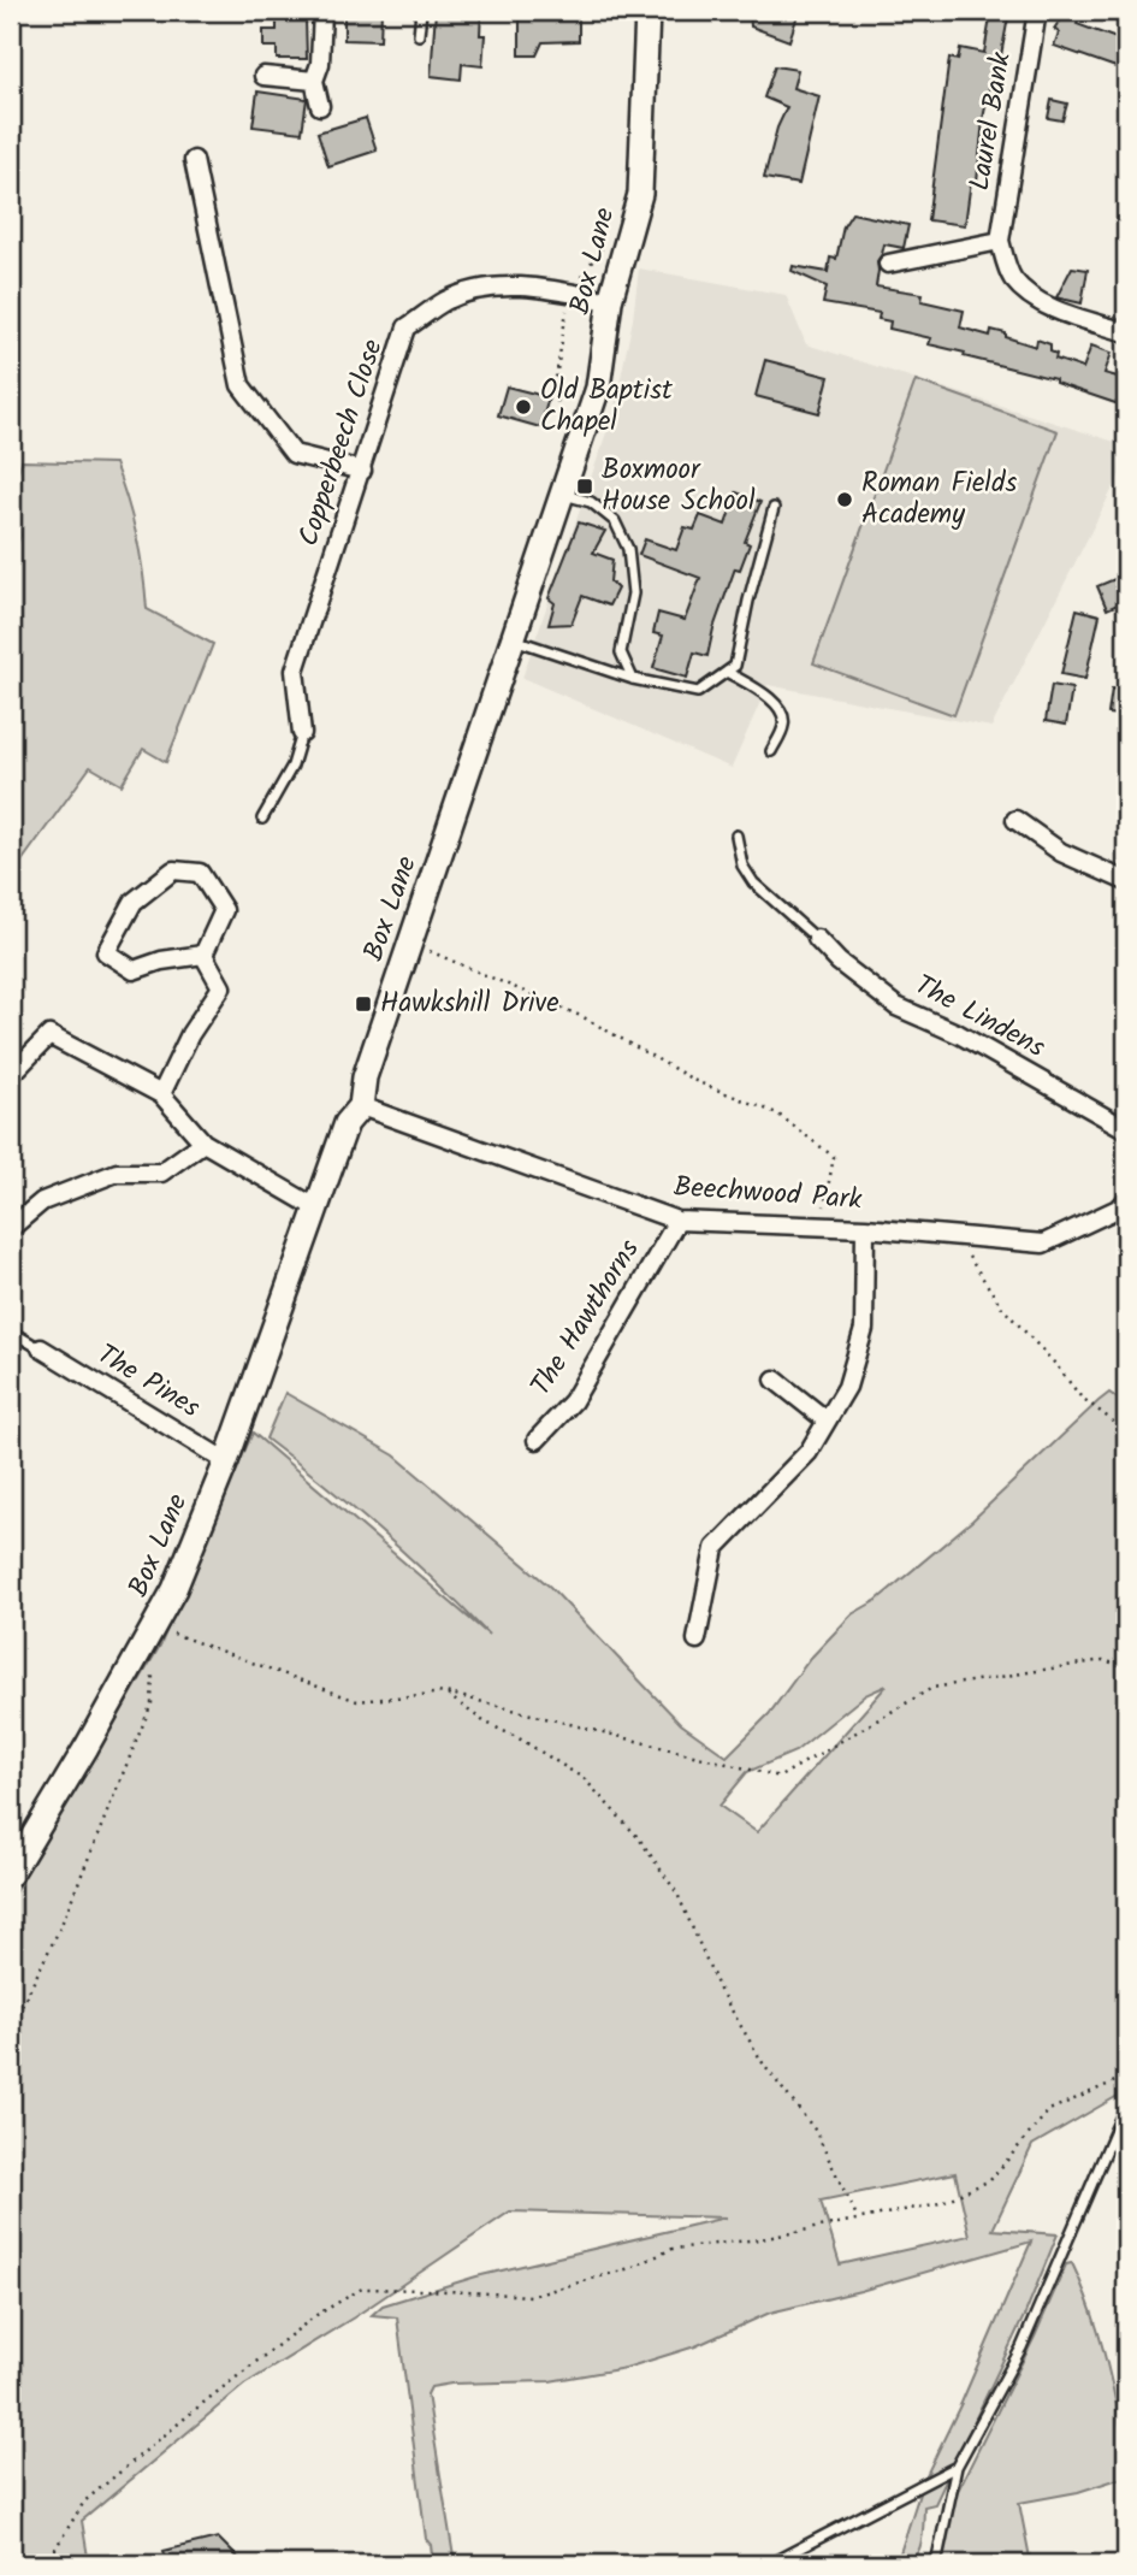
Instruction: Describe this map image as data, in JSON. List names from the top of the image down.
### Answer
{
  "streets": {
    "main road": ["Box Lane"],
    "street": [
      "Laurel Bank",
      "Copperbeech Close",
      "The Lindens",
      "Beechwood Park",
      "The Hawthorns",
      "The Pines"
    ]
  },
  "crossings": [
    ["Box Lane", "Copperbeech Close"],
    ["Box Lane", "Beechwood Park"],
    ["Box Lane", "The Pines"],
    ["Beechwood Park", "The Hawthorns"]
  ],
  "places": {
    "other": ["Old Baptist Chapel", "Roman Fields Academy"],
    "transit": ["Boxmoor House School", "Hawkshill Drive"]
  }
}
